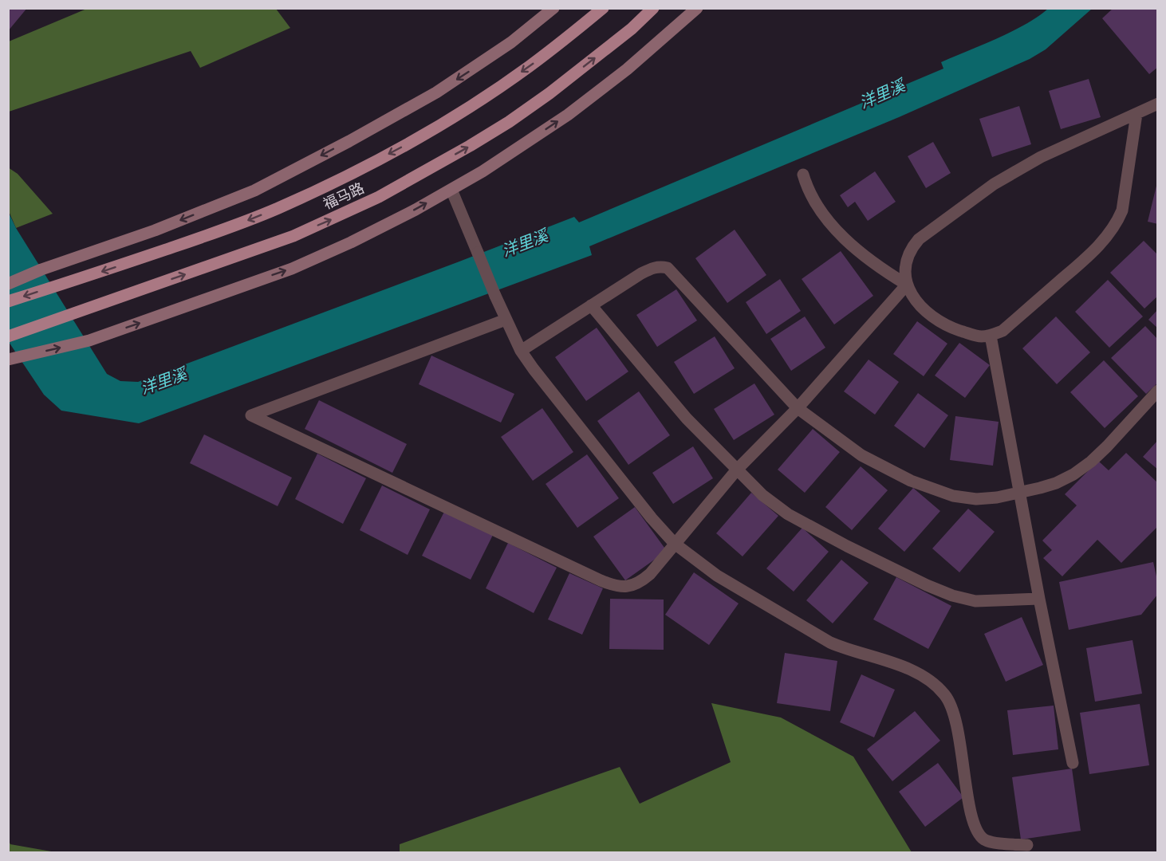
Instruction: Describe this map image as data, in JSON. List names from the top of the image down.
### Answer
{
  "streets": {
    "main road": ["福马路"]
  },
  "water": ["洋里溪"]
}
